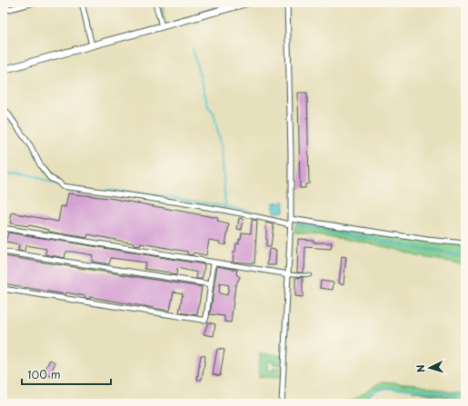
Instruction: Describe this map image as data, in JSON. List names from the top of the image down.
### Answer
{
  "scale_bar": "100 m",
  "north": "left"
}
